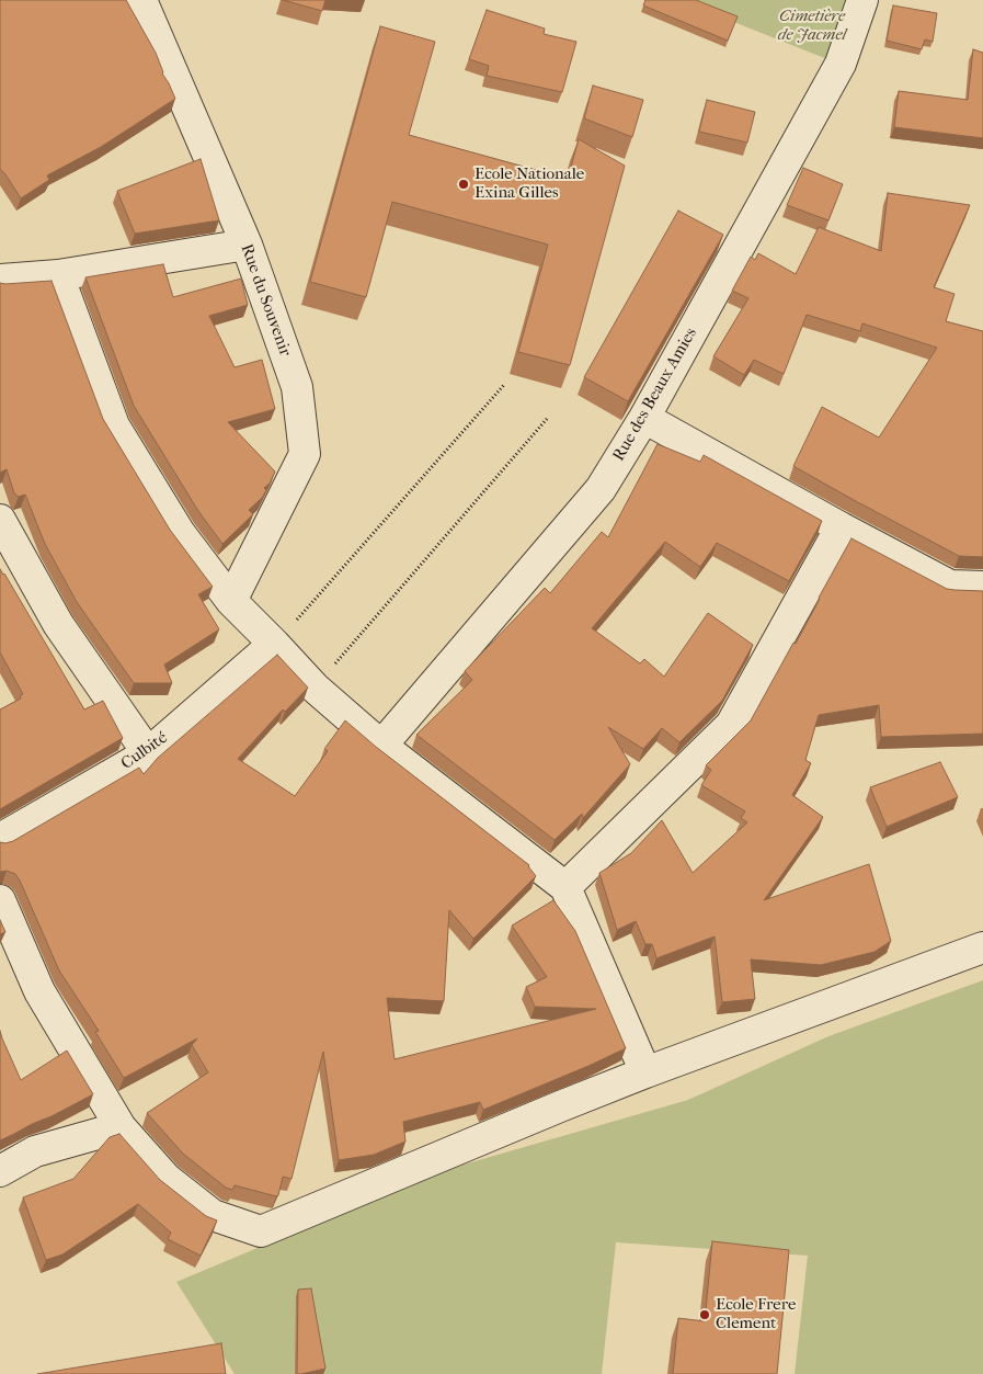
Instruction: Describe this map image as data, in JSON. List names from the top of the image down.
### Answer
{
  "streets": {
    "street": ["Rue du Souvenir", "Rue des Beaux Amies", "Culbité"]
  },
  "parks": ["Cimetière de Jacmel"],
  "places": ["Ecole Nationale Exina Gilles", "Ecole Frere Clement"]
}
